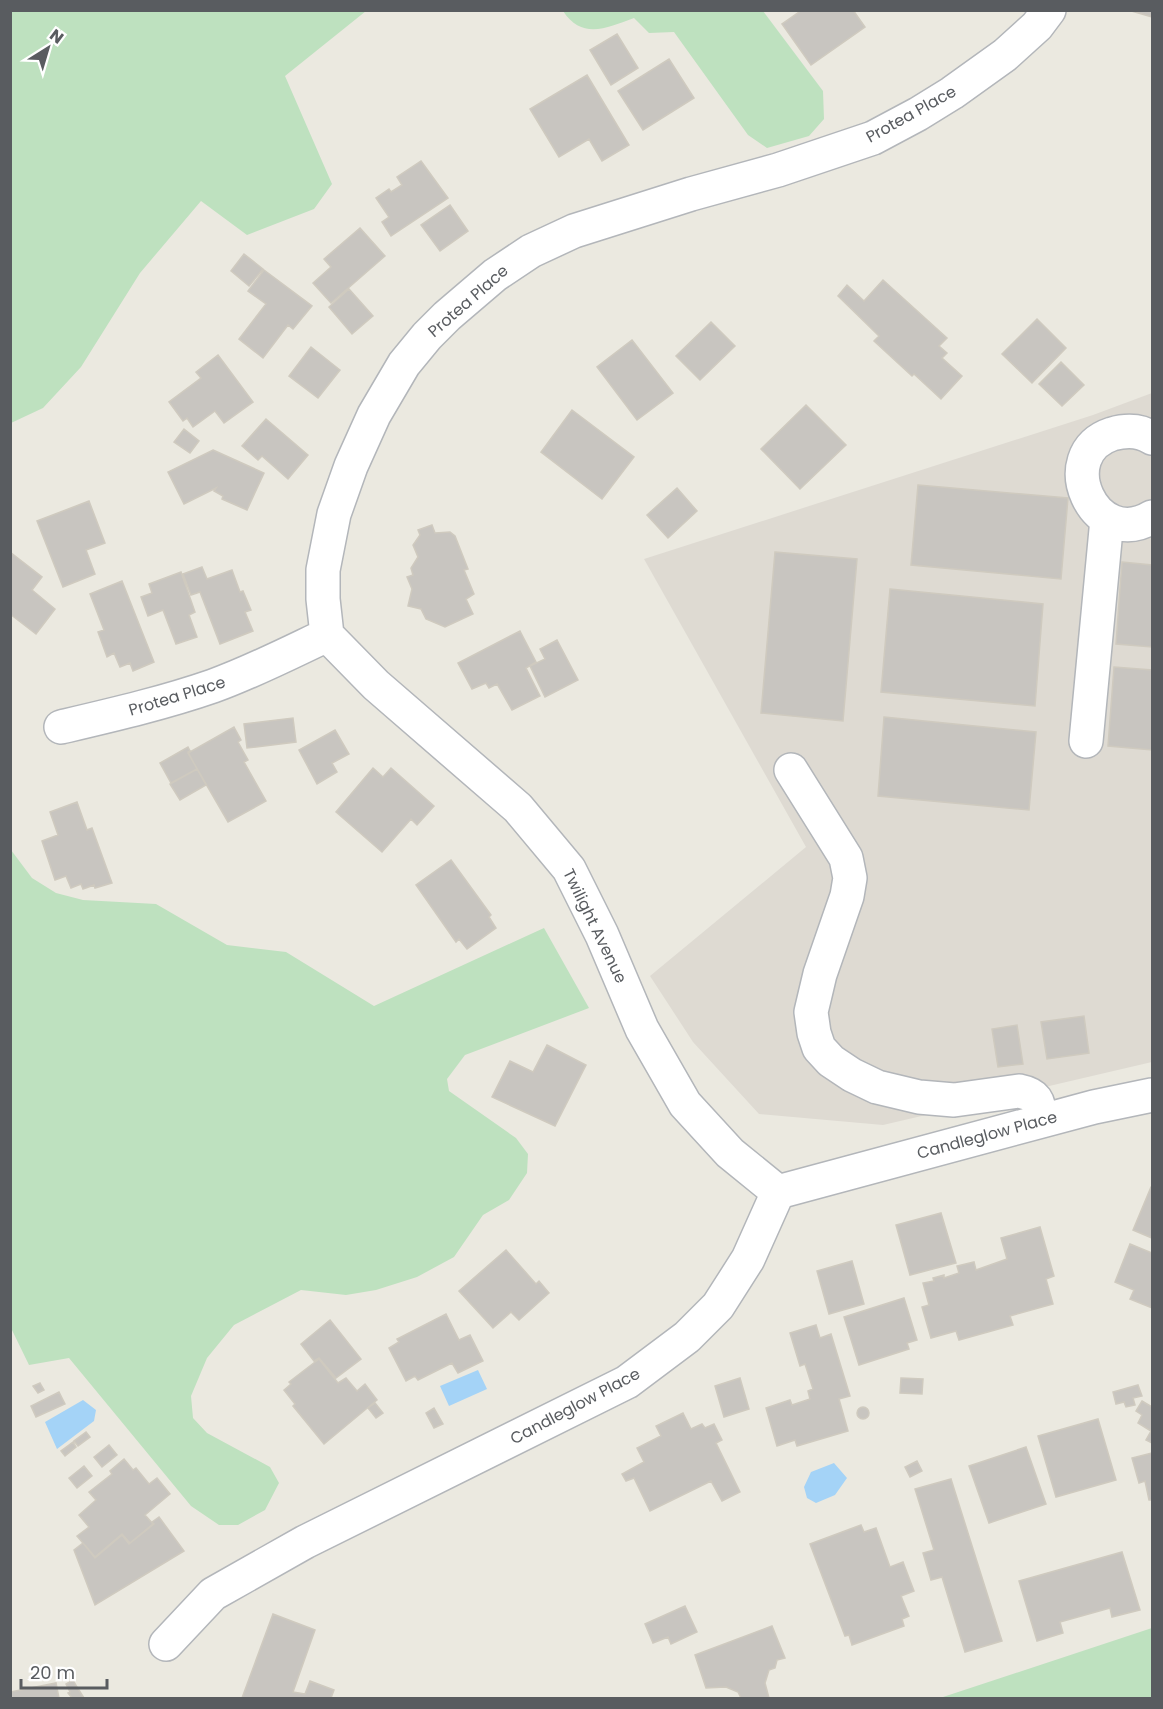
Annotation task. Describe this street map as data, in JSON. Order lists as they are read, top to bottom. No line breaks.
{"streets":{"street":["Protea Place","Twilight Avenue","Candleglow Place"]},"crossings":[["Protea Place","Twilight Avenue"],["Twilight Avenue","Candleglow Place"]],"scale_bar":"20 m","north":"top right"}
